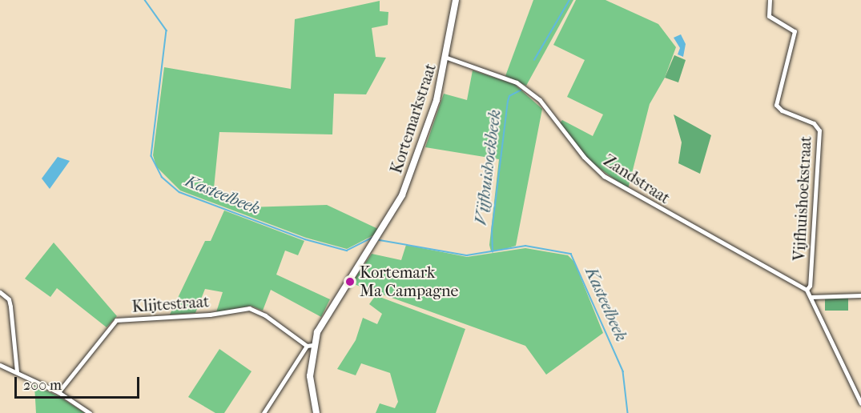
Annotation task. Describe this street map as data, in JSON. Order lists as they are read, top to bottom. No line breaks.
{"streets":{"street":["Kortemarkstraat","Zandstraat","Vijfhuishoekstraat","Klijtestraat"]},"crossings":[["Kortemarkstraat","Zandstraat"],["Kortemarkstraat","Klijtestraat"],["Zandstraat","Vijfhuishoekstraat"]],"water":["Vijfhuishoekbeek","Kasteelbeek"],"places":["Kortemark Ma Campagne"],"scale_bar":"200 m"}
